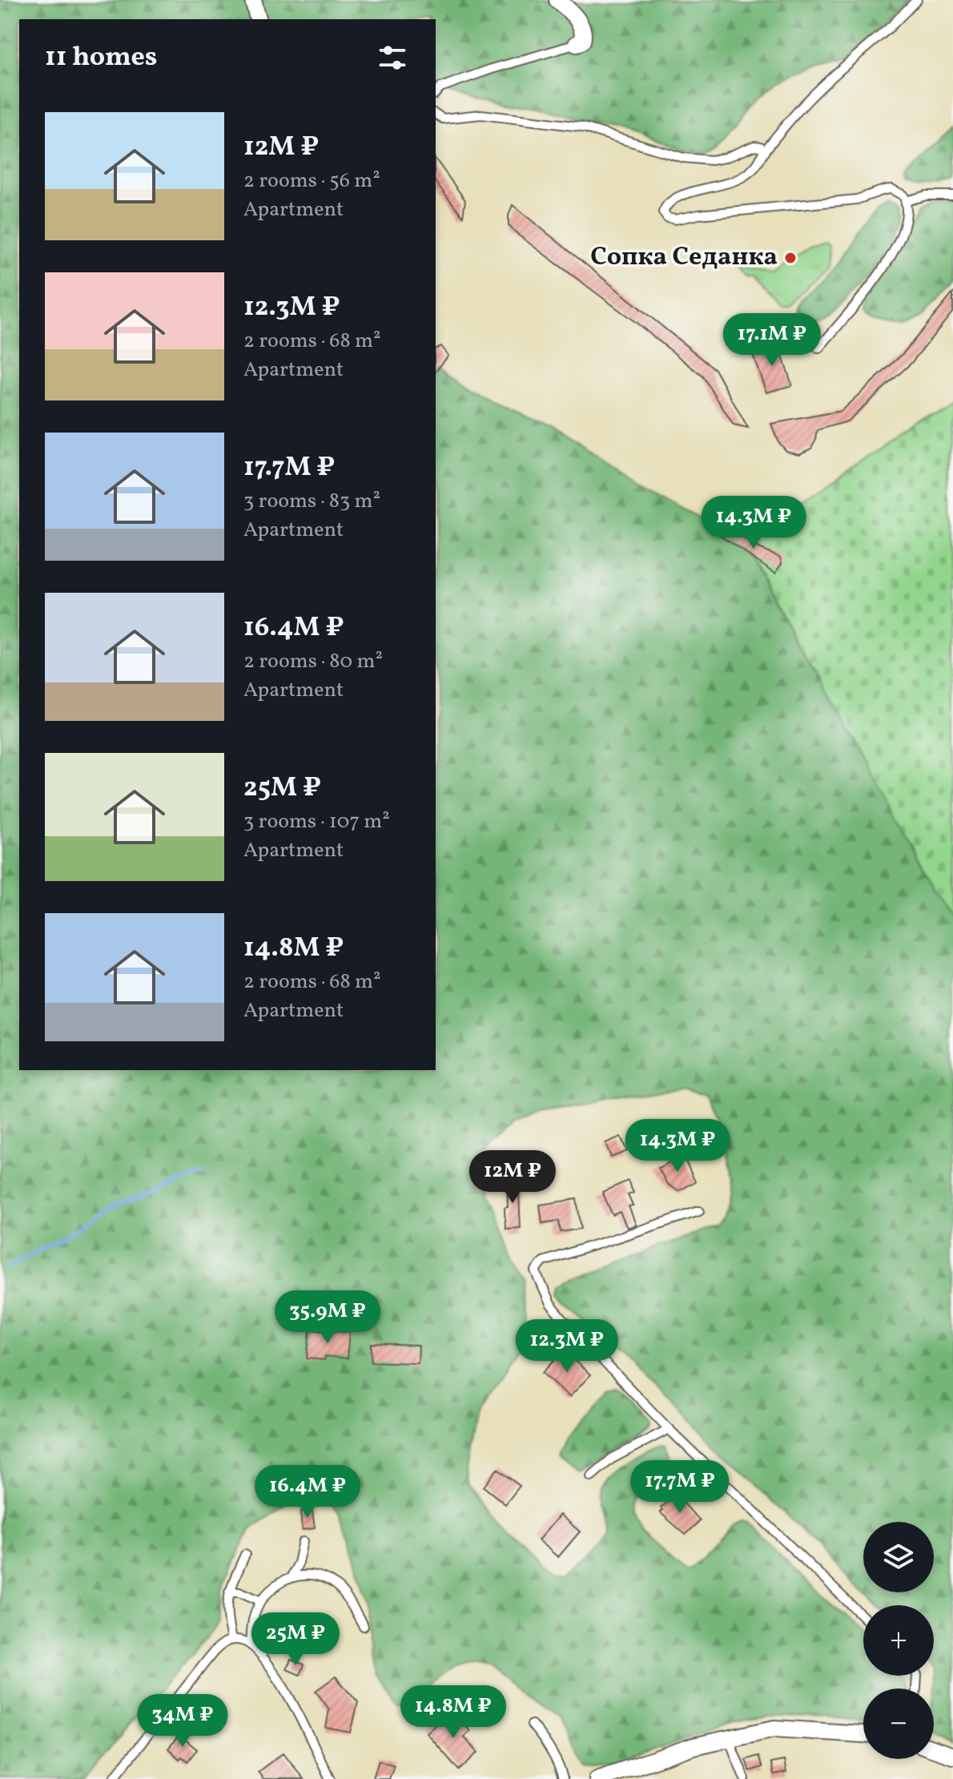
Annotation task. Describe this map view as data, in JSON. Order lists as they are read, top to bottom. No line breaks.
{"places":["Сопка Седанка"],"page":{"heading":"11 homes","list":[{"name":"12M ₽","note":"2 rooms · 56 m² · Apartment"},{"name":"12.3M ₽","note":"2 rooms · 68 m² · Apartment"},{"name":"17.7M ₽","note":"3 rooms · 83 m² · Apartment"},{"name":"16.4M ₽","note":"2 rooms · 80 m² · Apartment"},{"name":"25M ₽","note":"3 rooms · 107 m² · Apartment"},{"name":"14.8M ₽","note":"2 rooms · 68 m² · Apartment"}],"price":["17.1M ₽","14.3M ₽","14.3M ₽","12M ₽","35.9M ₽","12.3M ₽","17.7M ₽","16.4M ₽","25M ₽","14.8M ₽","34M ₽"],"map_buttons":["+","−"]}}
